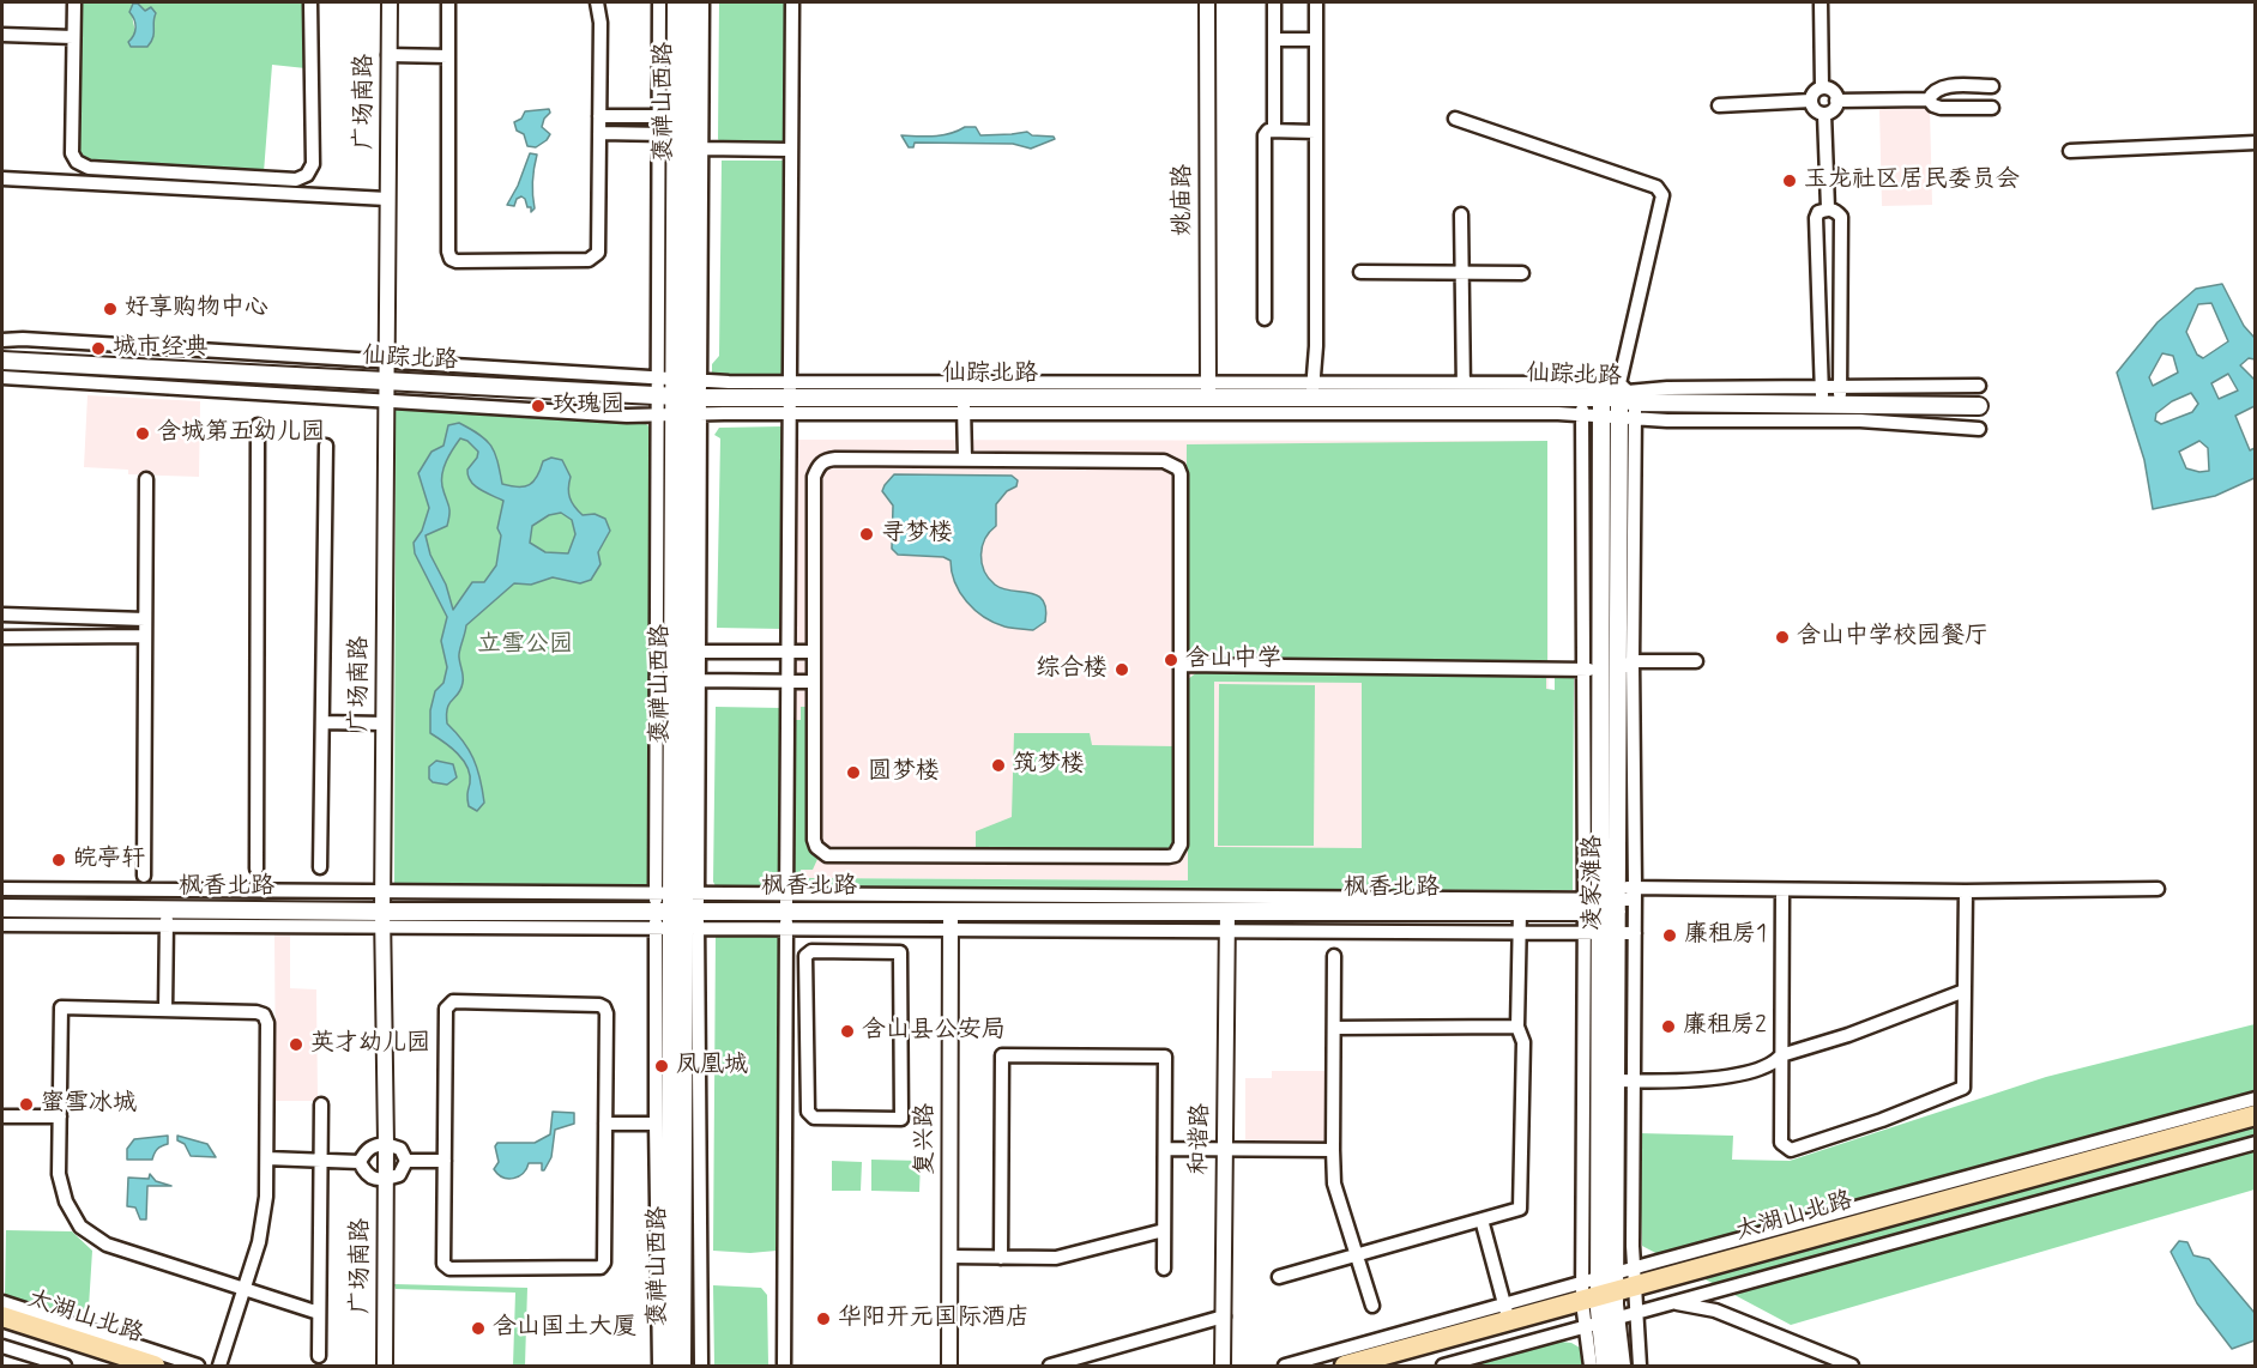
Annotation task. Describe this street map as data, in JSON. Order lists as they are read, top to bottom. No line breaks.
{"streets":{"main road":["褒禅山西路","仙踪北路","凌家滩路","枫香北路","太湖山北路"],"street":["广场南路","姚庙路","复兴路","和谐路"]},"crossings":[["广场南路","仙踪北路"],["广场南路","枫香北路"],["褒禅山西路","仙踪北路"],["褒禅山西路","枫香北路"],["姚庙路","仙踪北路"],["仙踪北路","凌家滩路"],["凌家滩路","枫香北路"],["凌家滩路","太湖山北路"],["枫香北路","复兴路"],["枫香北路","和谐路"]],"parks":["立雪公园"],"places":["玉龙社区居民委员会","好享购物中心","城市经典","玫瑰园","含城第五幼儿园","寻梦楼","含山中学校园餐厅","含山中学","综合楼","筑梦楼","圆梦楼","皖亭轩","廉租房1","廉租房2","含山县公安局","英才幼儿园","凤凰城","蜜雪冰城","华阳开元国际酒店","含山国土大厦"]}
